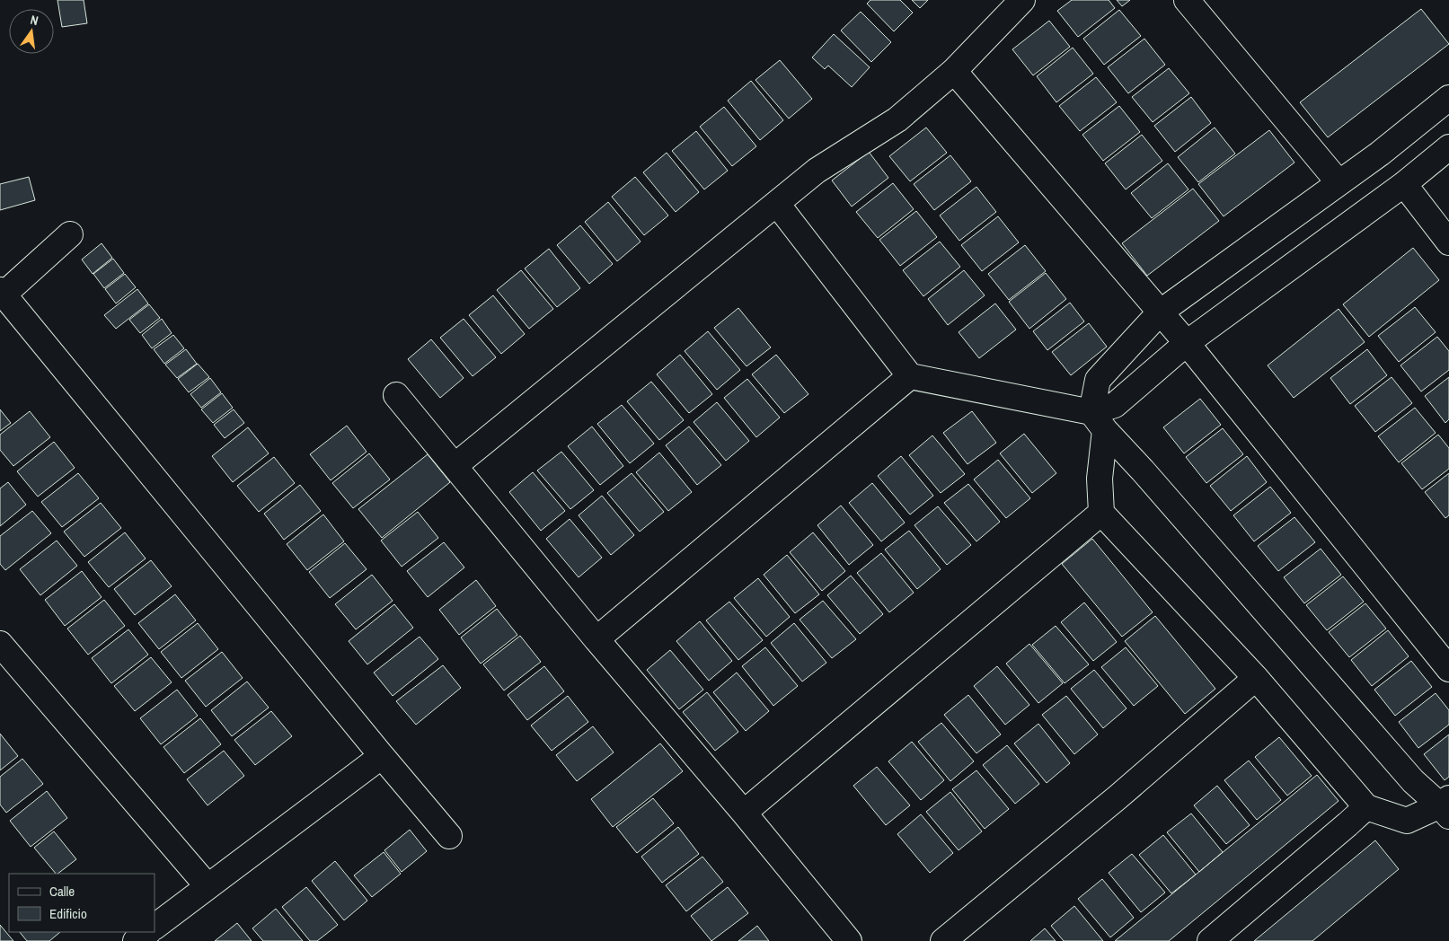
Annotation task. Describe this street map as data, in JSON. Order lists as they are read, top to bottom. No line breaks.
{"legend":["Calle","Edificio"],"north":"top"}
